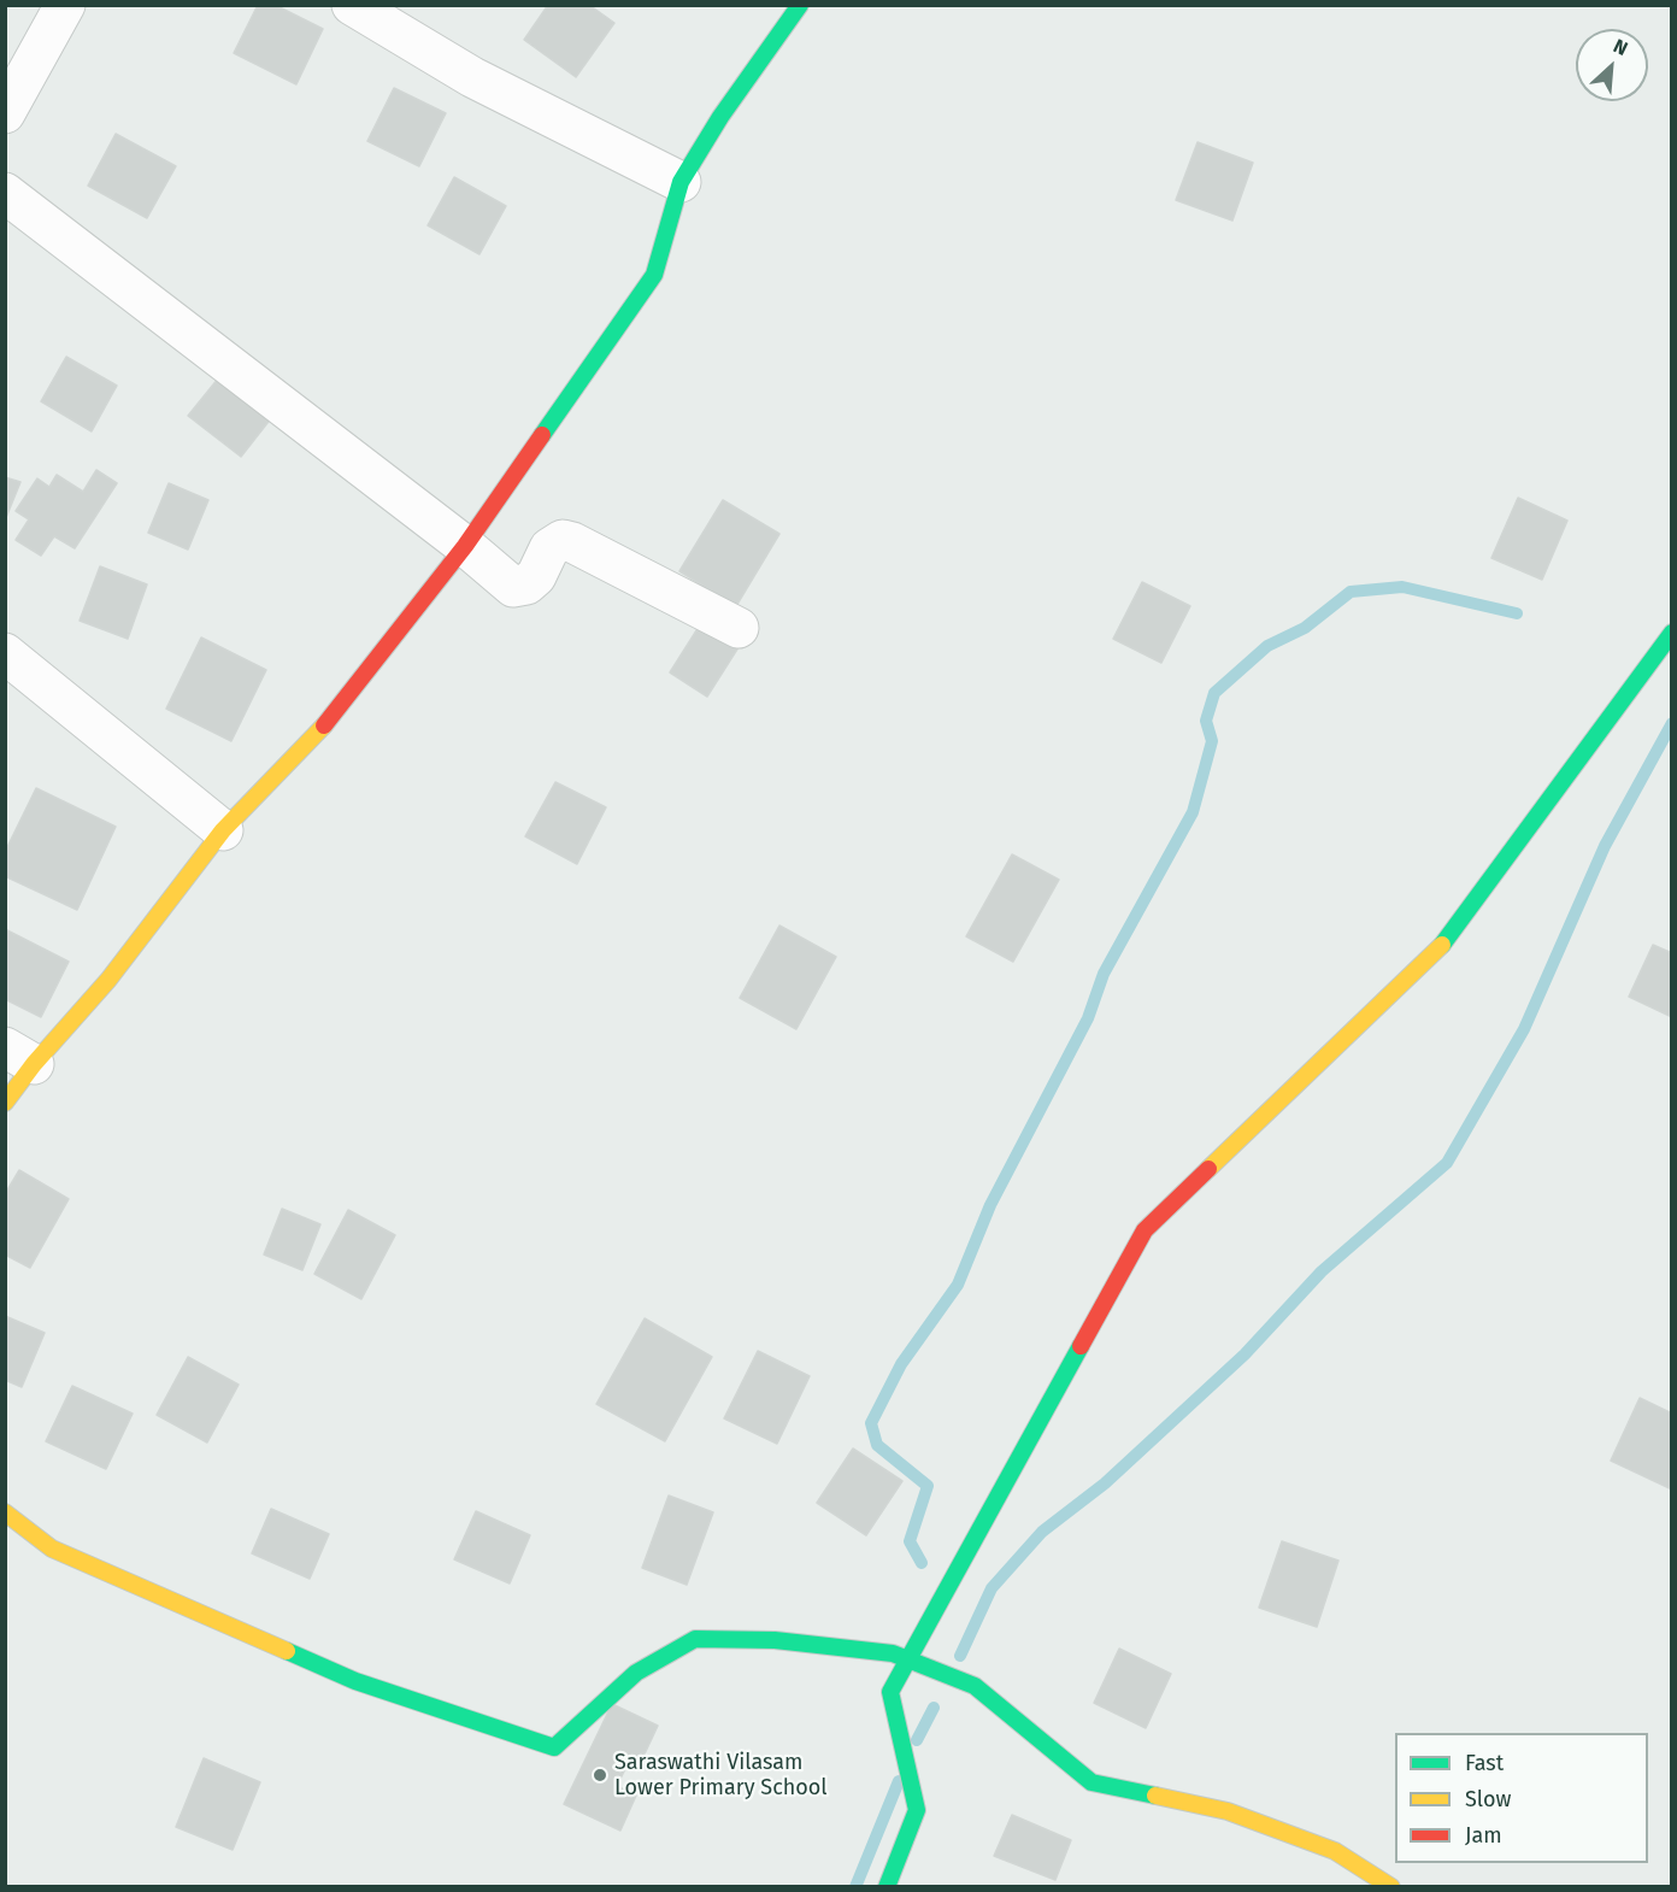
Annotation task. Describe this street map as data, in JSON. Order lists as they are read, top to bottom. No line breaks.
{"places":["Saraswathi Vilasam Lower Primary School"],"legend":["Fast","Slow","Jam"],"north":"top right"}
